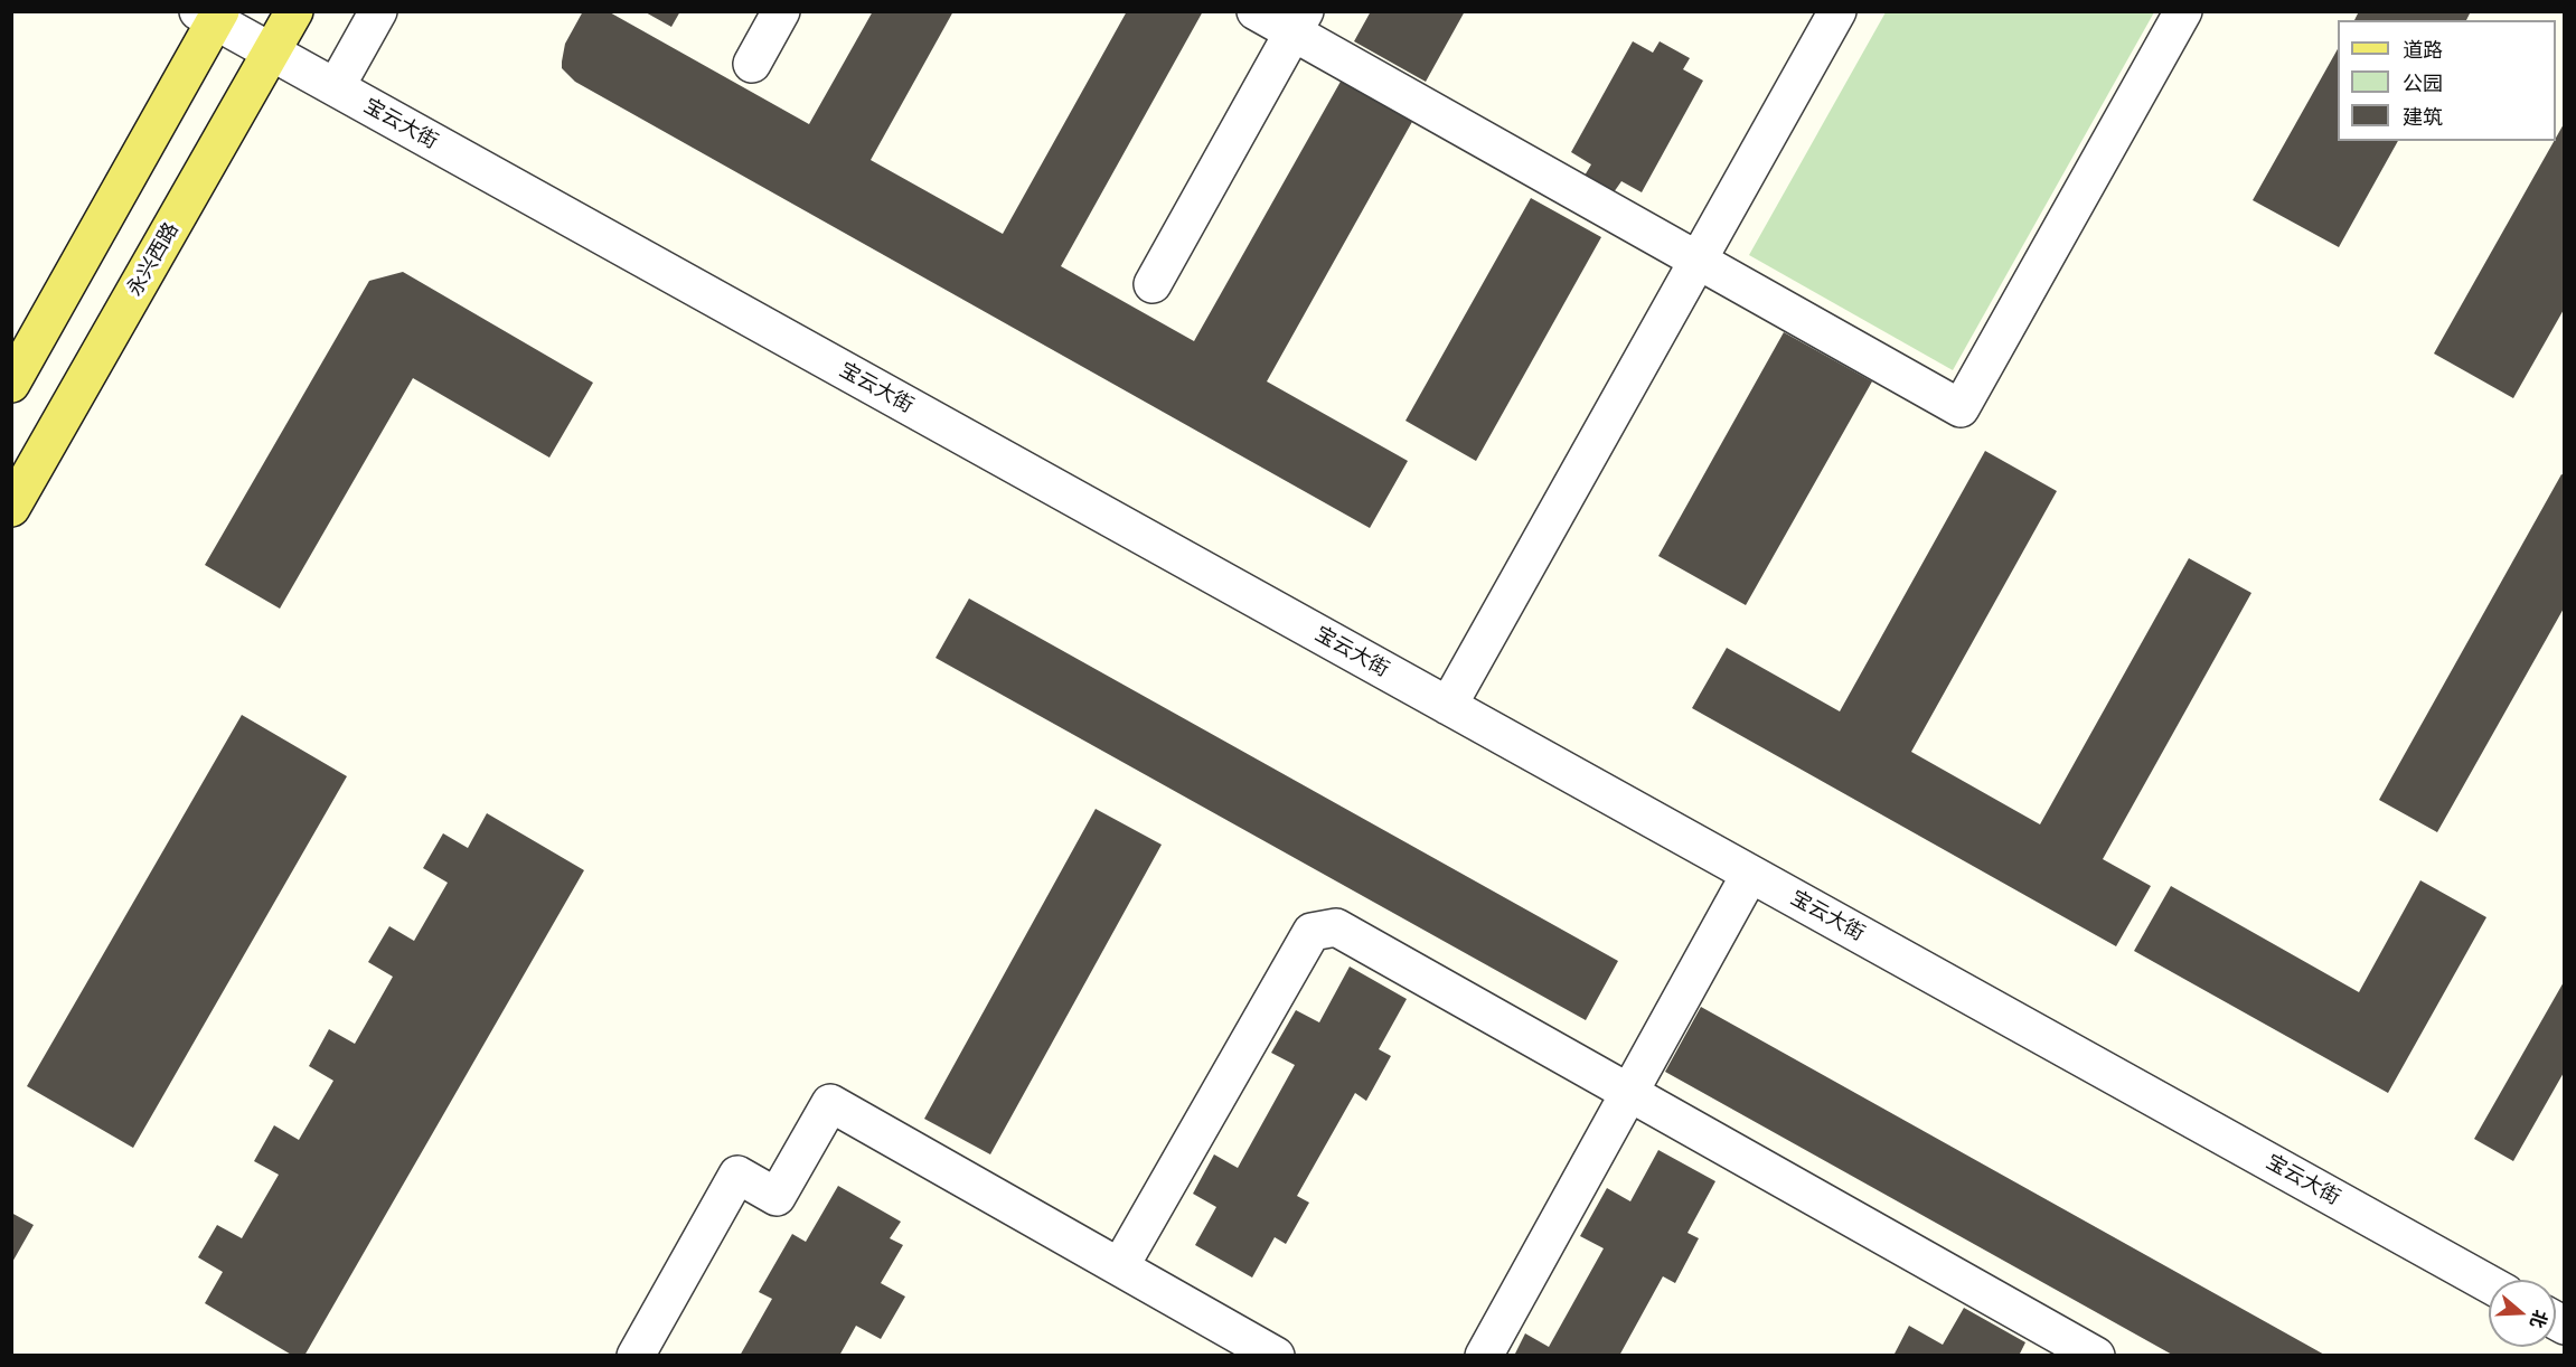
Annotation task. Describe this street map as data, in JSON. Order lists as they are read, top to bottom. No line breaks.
{"streets":{"main road":["永兴西路"],"street":["宝云大街"]},"crossings":[["宝云大街","永兴西路"]],"legend":["道路","公园","建筑"],"north":"right"}
